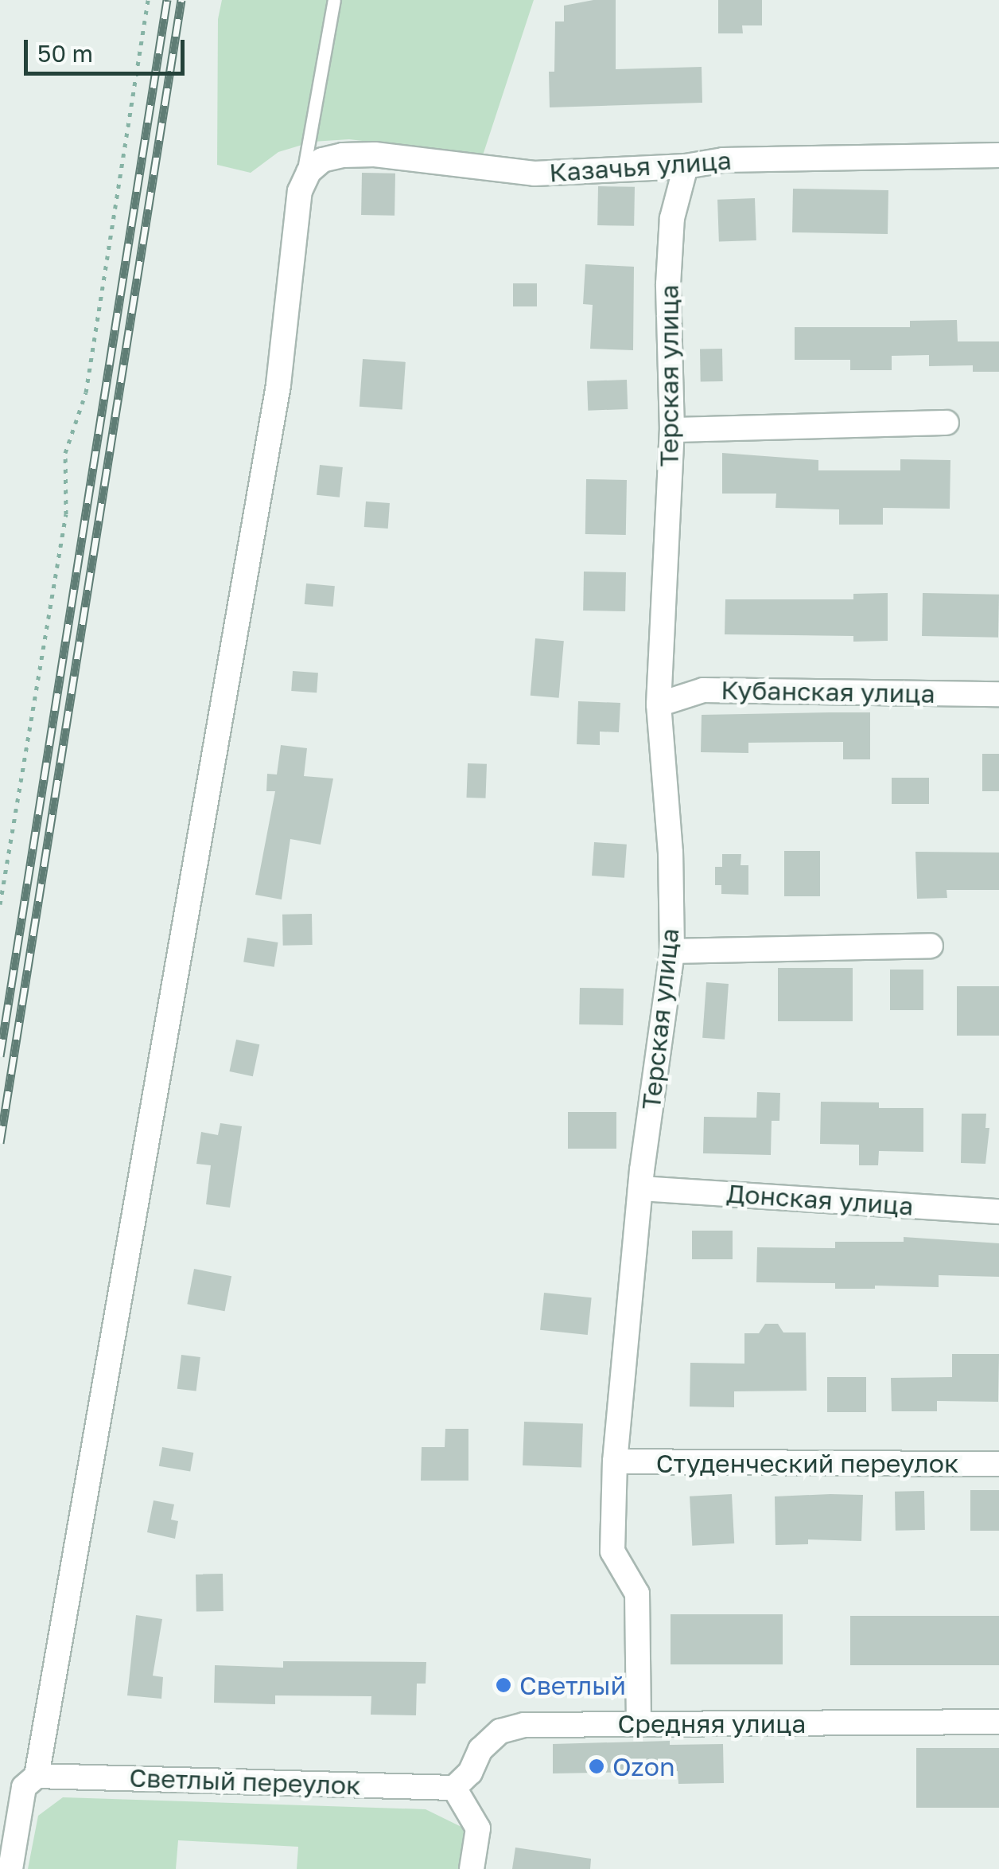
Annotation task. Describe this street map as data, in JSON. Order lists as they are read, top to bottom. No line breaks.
{"streets":{"street":["Казачья улица","Терская улица","Кубанская улица","Донская улица","Студенческий переулок","Средняя улица","Светлый переулок"]},"crossings":[["Казачья улица","Терская улица"],["Терская улица","Кубанская улица"],["Терская улица","Донская улица"],["Терская улица","Студенческий переулок"],["Терская улица","Средняя улица"],["Средняя улица","Светлый переулок"]],"places":["Светлый","Ozon"],"scale_bar":"50 m"}
